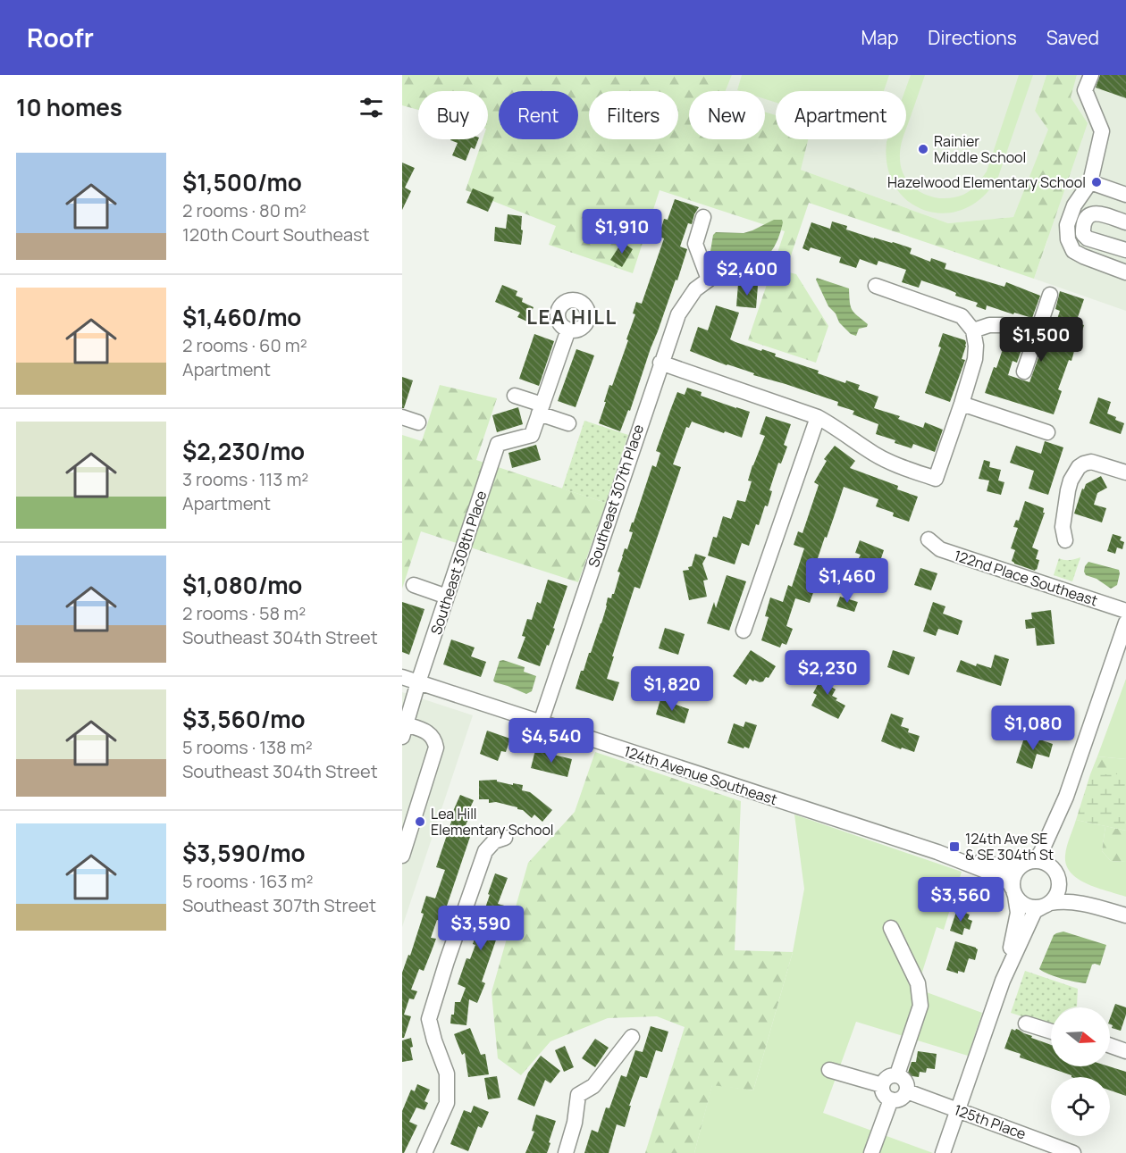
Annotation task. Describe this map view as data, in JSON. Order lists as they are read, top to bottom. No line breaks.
{"streets":{"street":["Southeast 307th Place","Southeast 308th Place","122nd Place Southeast","124th Avenue Southeast","125th Place"]},"crossings":[["Southeast 307th Place","124th Avenue Southeast"],["Southeast 308th Place","124th Avenue Southeast"]],"districts":["LEA HILL"],"places":{"other":["Rainier Middle School","Hazelwood Elementary School","Lea Hill Elementary School"],"transit":["124th Ave SE & SE 304th St"]},"north":"right","page":{"header":"Roofr","nav":["Map","Directions","Saved"],"heading":"10 homes","chip":["Buy","Rent","Filters","New","Apartment"],"list":[{"name":"$1,500/mo","note":"2 rooms · 80 m² · 120th Court Southeast"},{"name":"$1,460/mo","note":"2 rooms · 60 m² · Apartment"},{"name":"$2,230/mo","note":"3 rooms · 113 m² · Apartment"},{"name":"$1,080/mo","note":"2 rooms · 58 m² · Southeast 304th Street"},{"name":"$3,560/mo","note":"5 rooms · 138 m² · Southeast 304th Street"},{"name":"$3,590/mo","note":"5 rooms · 163 m² · Southeast 307th Street"}],"price":["$1,910","$2,400","$1,500","$1,460","$2,230","$1,820","$1,080","$4,540","$3,560","$3,590"]}}
